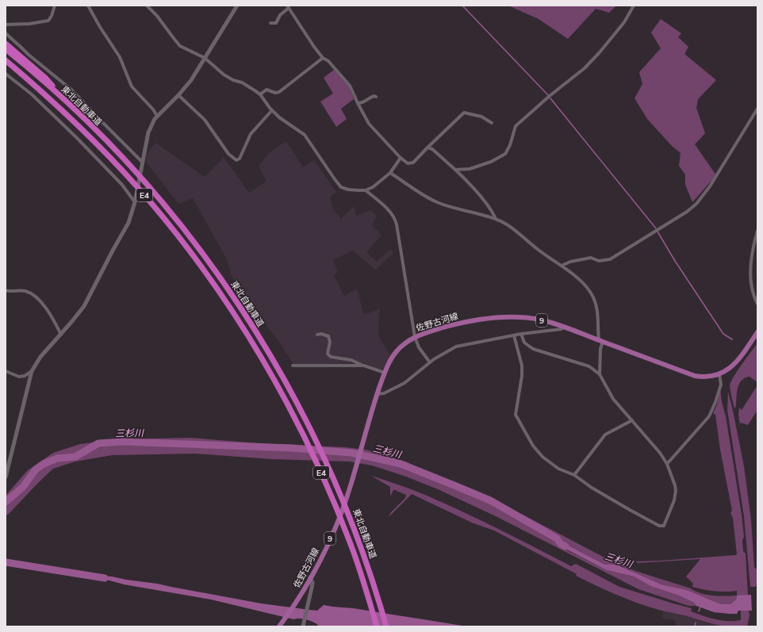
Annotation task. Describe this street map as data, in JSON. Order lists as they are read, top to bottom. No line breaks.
{"streets":{"highway":["東北自動車道","E4"],"main road":["9","佐野古河線"]},"water":["三杉川"]}
